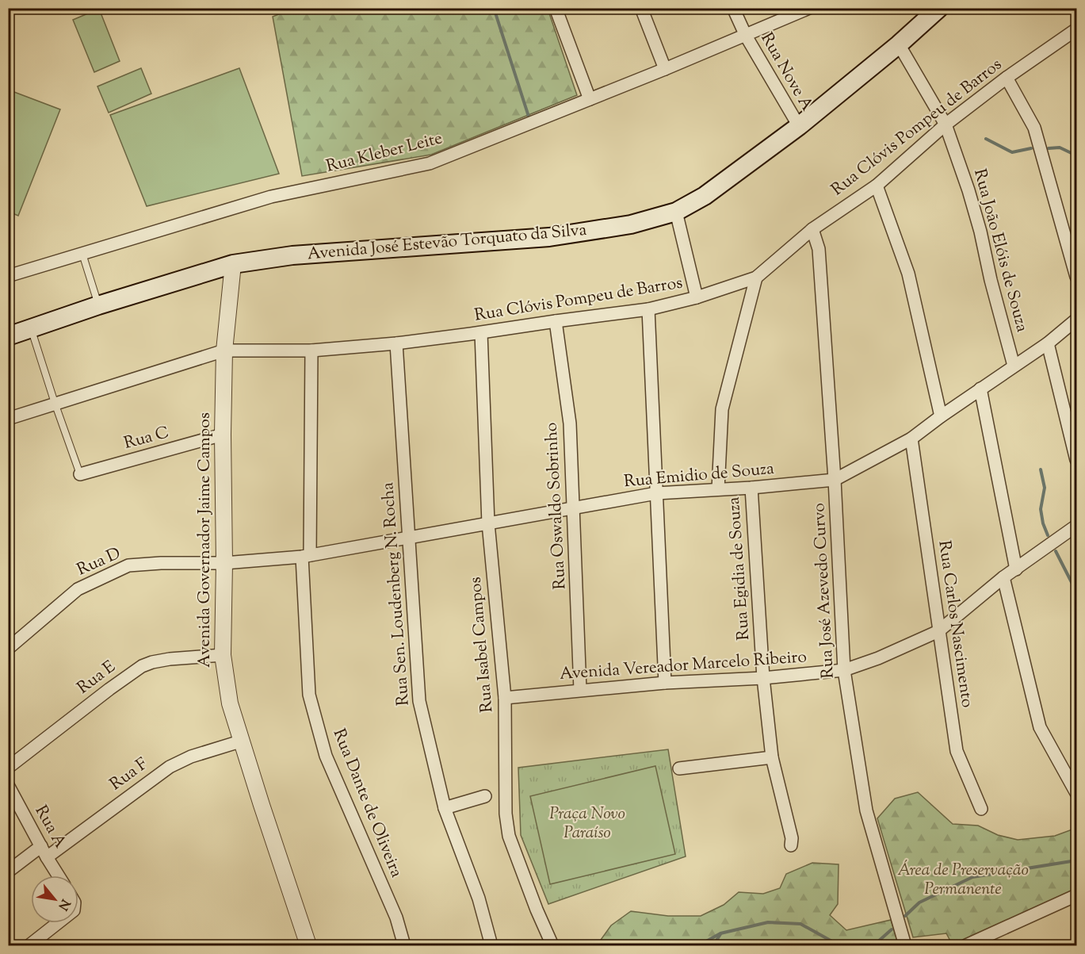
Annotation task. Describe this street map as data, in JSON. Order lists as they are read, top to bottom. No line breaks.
{"streets":{"main road":["Avenida José Estevão Torquato da Silva"],"street":["Rua Nove A","Rua Clóvis Pompeu de Barros","Rua Kleber Leite","Rua João Elóis de Souza","Rua C","Rua Emidio de Souza","Rua Oswaldo Sobrinho","Avenida Governador Jaime Campos","Rua D","Rua Egidia de Souza","Rua José Azevedo Curvo","Rua Sen. Loudenberg N. Rocha","Rua Carlos Nascimento","Rua Isabel Campos","Avenida Vereador Marcelo Ribeiro","Rua E","Rua F","Rua Dante de Oliveira","Rua A"]},"crossings":[["Rua Nove A","Rua Kleber Leite"],["Rua Nove A","Avenida José Estevão Torquato da Silva"],["Rua Clóvis Pompeu de Barros","Rua João Elóis de Souza"],["Rua Clóvis Pompeu de Barros","Rua Oswaldo Sobrinho"],["Rua Clóvis Pompeu de Barros","Avenida Governador Jaime Campos"],["Rua Clóvis Pompeu de Barros","Rua Egidia de Souza"],["Rua Clóvis Pompeu de Barros","Rua José Azevedo Curvo"],["Rua Clóvis Pompeu de Barros","Rua Sen. Loudenberg N. Rocha"],["Rua Clóvis Pompeu de Barros","Rua Isabel Campos"],["Rua Clóvis Pompeu de Barros","Rua Dante de Oliveira"],["Avenida José Estevão Torquato da Silva","Rua João Elóis de Souza"],["Avenida José Estevão Torquato da Silva","Avenida Governador Jaime Campos"],["Rua João Elóis de Souza","Rua Emidio de Souza"],["Rua C","Avenida Governador Jaime Campos"],["Rua Emidio de Souza","Rua Oswaldo Sobrinho"],["Rua Emidio de Souza","Avenida Governador Jaime Campos"],["Rua Emidio de Souza","Rua D"],["Rua Emidio de Souza","Rua Egidia de Souza"],["Rua Emidio de Souza","Rua José Azevedo Curvo"],["Rua Emidio de Souza","Rua Sen. Loudenberg N. Rocha"],["Rua Emidio de Souza","Rua Carlos Nascimento"],["Rua Emidio de Souza","Rua Isabel Campos"],["Rua Emidio de Souza","Rua Dante de Oliveira"],["Rua Oswaldo Sobrinho","Avenida Vereador Marcelo Ribeiro"],["Avenida Governador Jaime Campos","Rua D"],["Avenida Governador Jaime Campos","Rua E"],["Avenida Governador Jaime Campos","Rua F"],["Rua Egidia de Souza","Avenida Vereador Marcelo Ribeiro"],["Rua José Azevedo Curvo","Avenida Vereador Marcelo Ribeiro"],["Rua Carlos Nascimento","Avenida Vereador Marcelo Ribeiro"],["Rua Isabel Campos","Avenida Vereador Marcelo Ribeiro"],["Rua F","Rua A"]],"parks":["Praça Novo Paraíso","Área de Preservação Permanente"],"north":"bottom right"}
